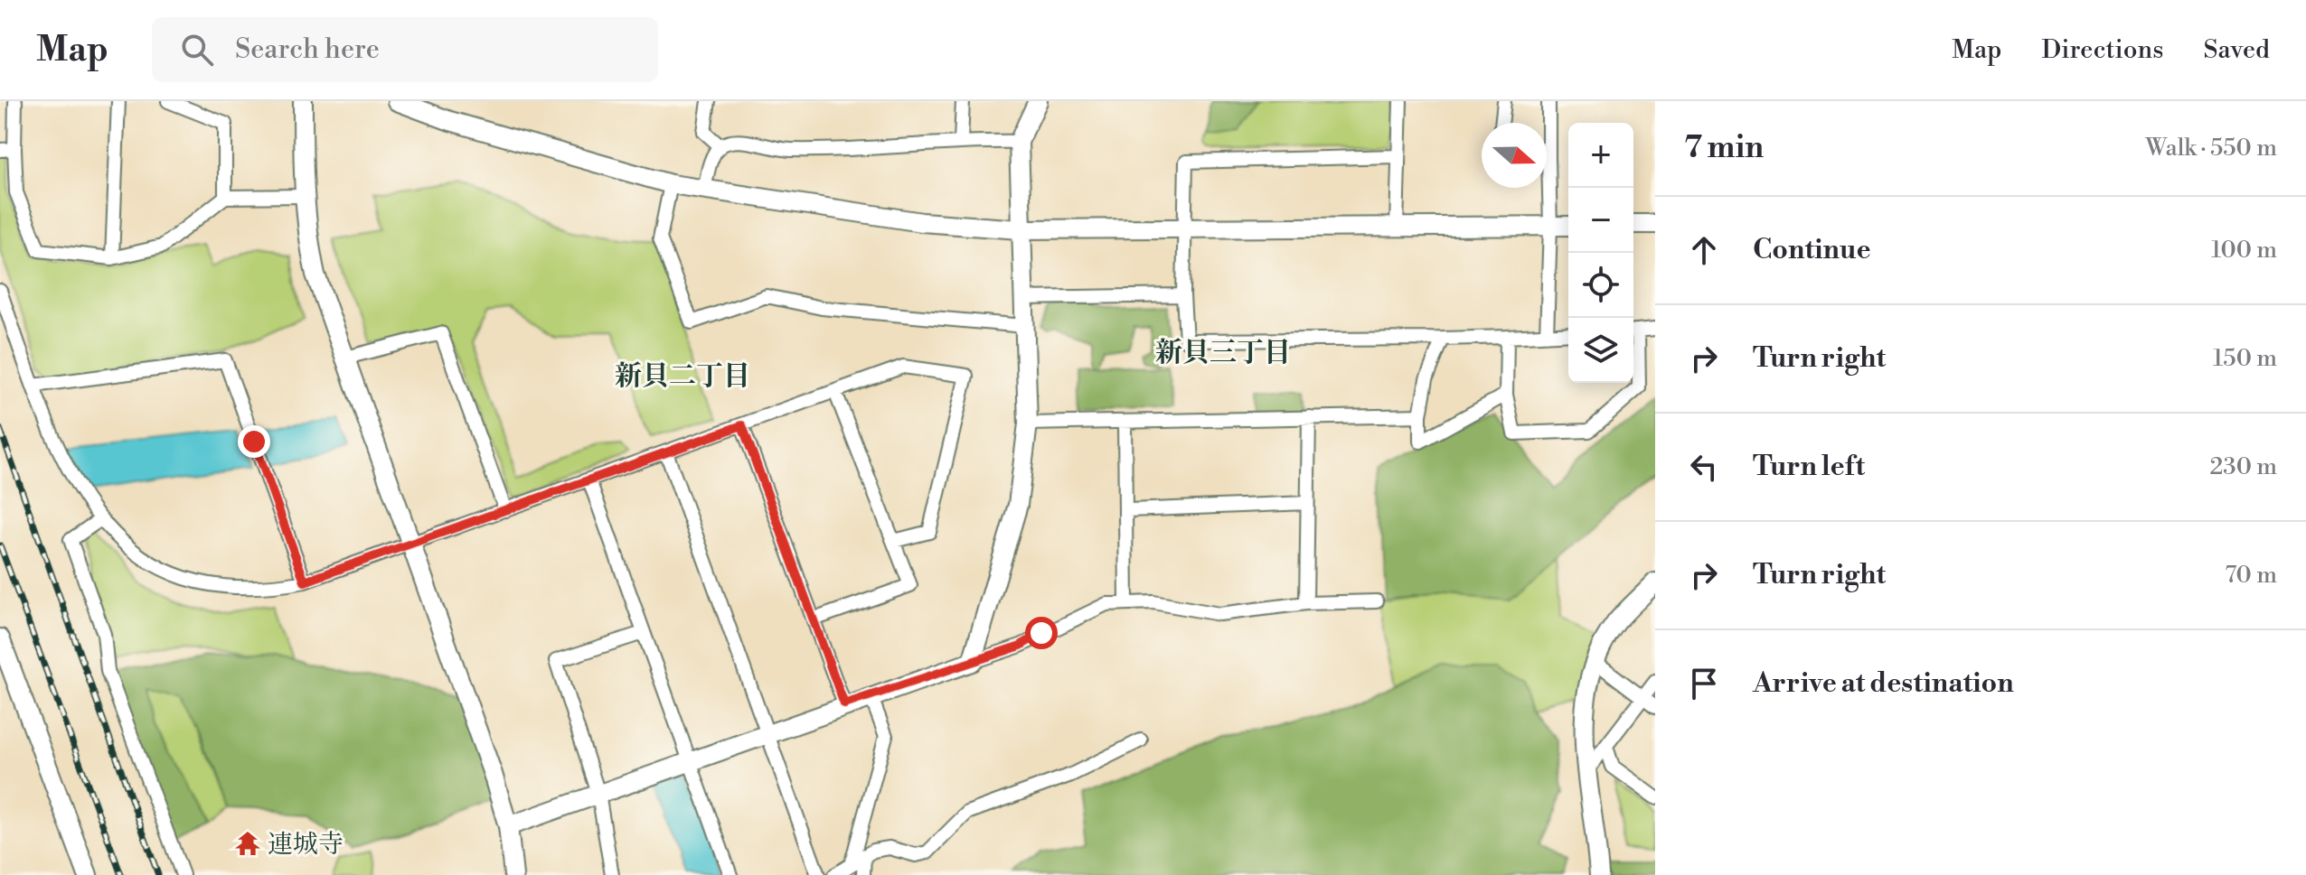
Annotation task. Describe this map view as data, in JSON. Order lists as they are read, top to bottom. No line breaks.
{"districts":["新貝三丁目","新貝二丁目"],"places":{"temple":["連城寺"]},"north":"right","page":{"header":"Map","search":"Search here","nav":["Map","Directions","Saved"],"heading":["7 min","Walk · 550 m"],"map_buttons":["+","−"],"list":[["Continue","100 m"],["Turn right","150 m"],["Turn left","230 m"],["Turn right","70 m"],"Arrive at destination"]}}
